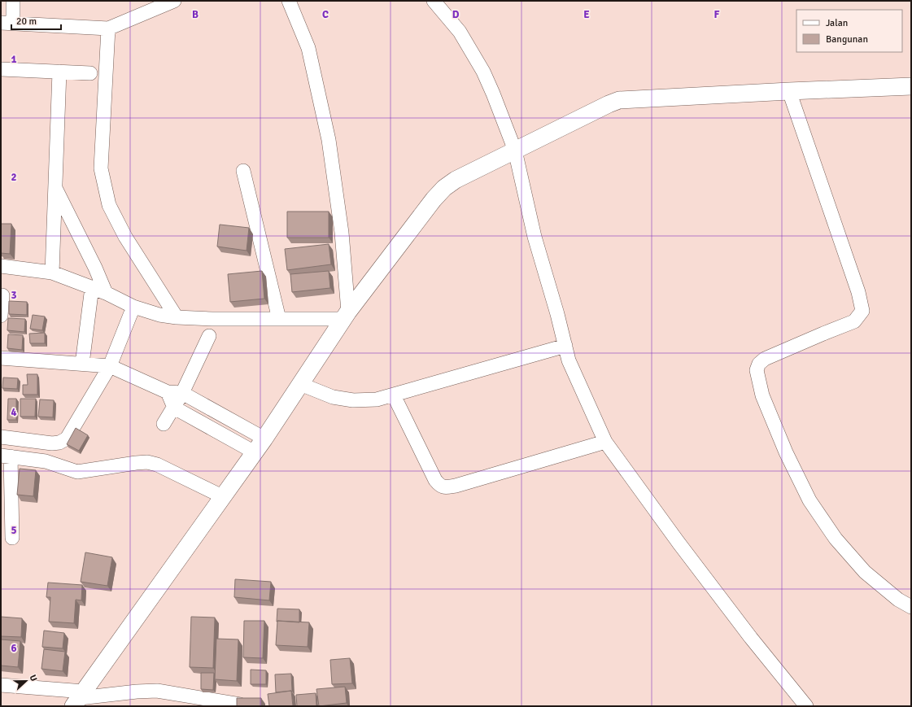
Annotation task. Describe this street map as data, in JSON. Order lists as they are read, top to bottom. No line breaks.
{"legend":["Jalan","Bangunan"],"scale_bar":"20 m","north":"right","grid":{"columns":["B","C","D","E","F"],"rows":["1","2","3","4","5","6"]}}
